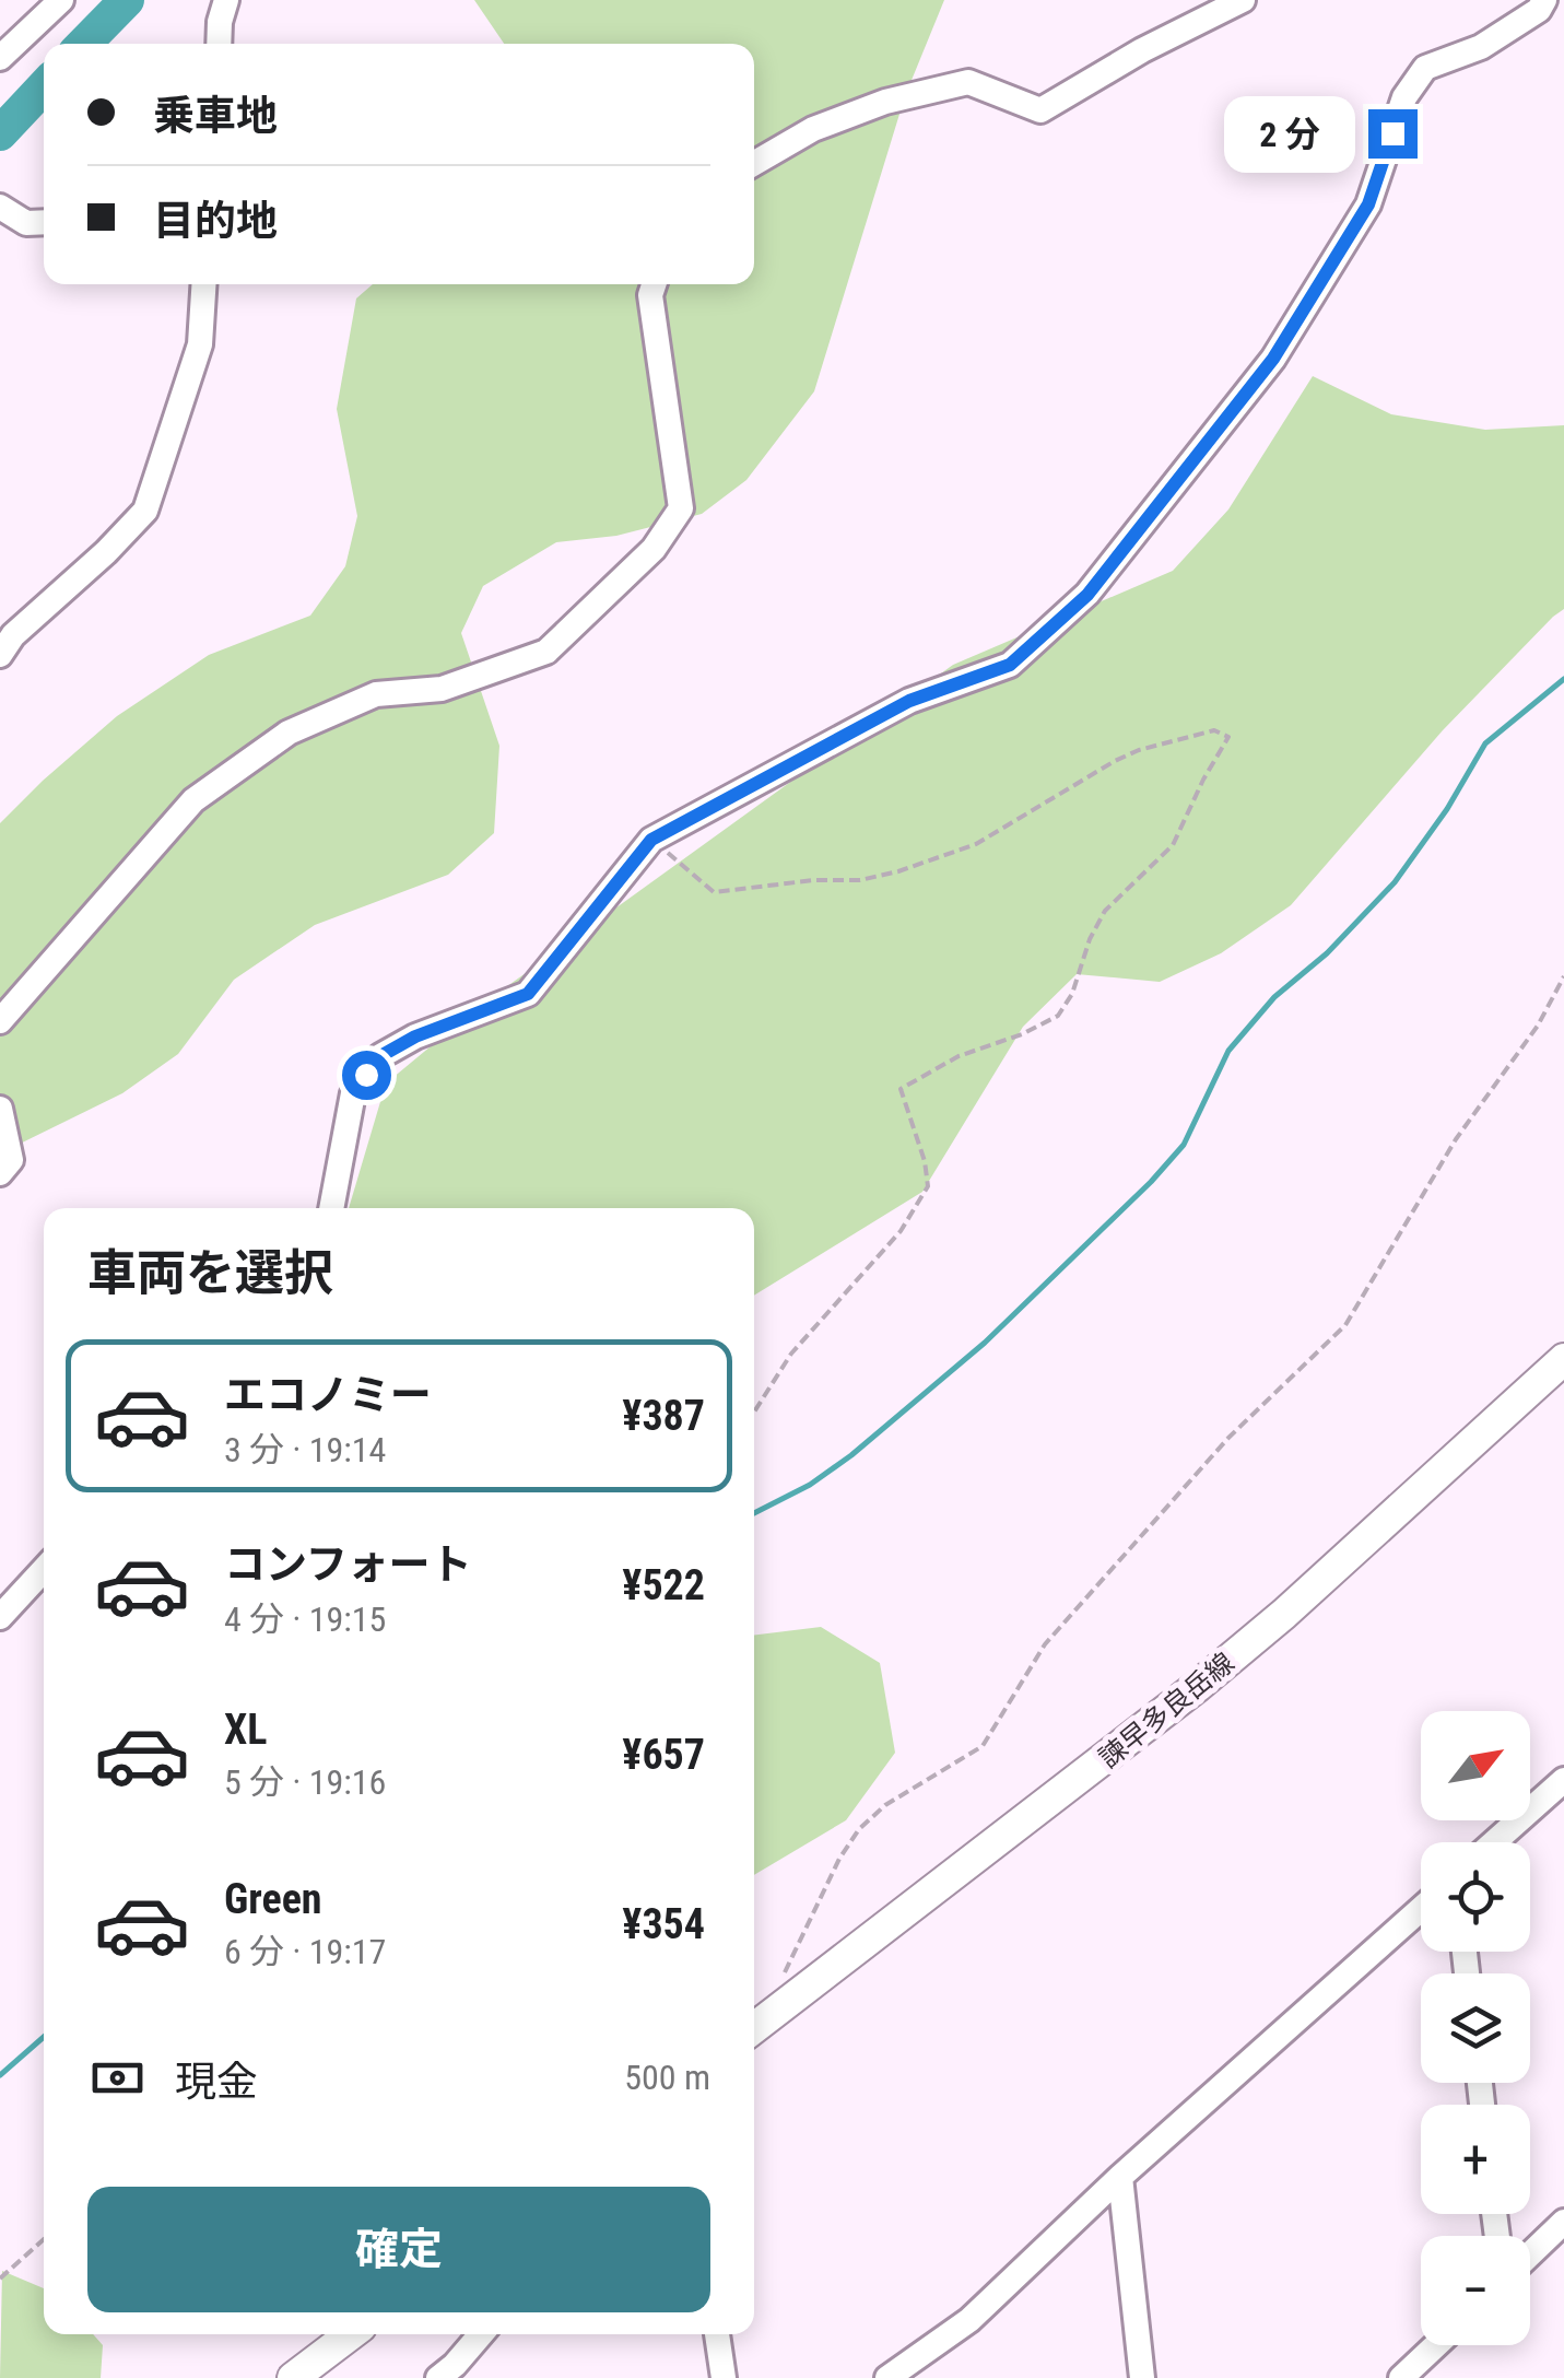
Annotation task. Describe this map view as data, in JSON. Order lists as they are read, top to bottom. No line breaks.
{"streets":{"main road":["諫早多良岳線"]},"north":"top right","page":{"banner":["乗車地","目的地"],"bubble":"2 分","heading":"車両を選択","list":[{"name":"エコノミー","note":"3 分 · 19:14","value":"¥387"},{"name":"コンフォート","note":"4 分 · 19:15","value":"¥522"},{"name":"XL","note":"5 分 · 19:16","value":"¥657"},{"name":"Green","note":"6 分 · 19:17","value":"¥354"}],"map_buttons":["+","−"],"pay":["現金","500 m"],"buttons":"確定"}}
